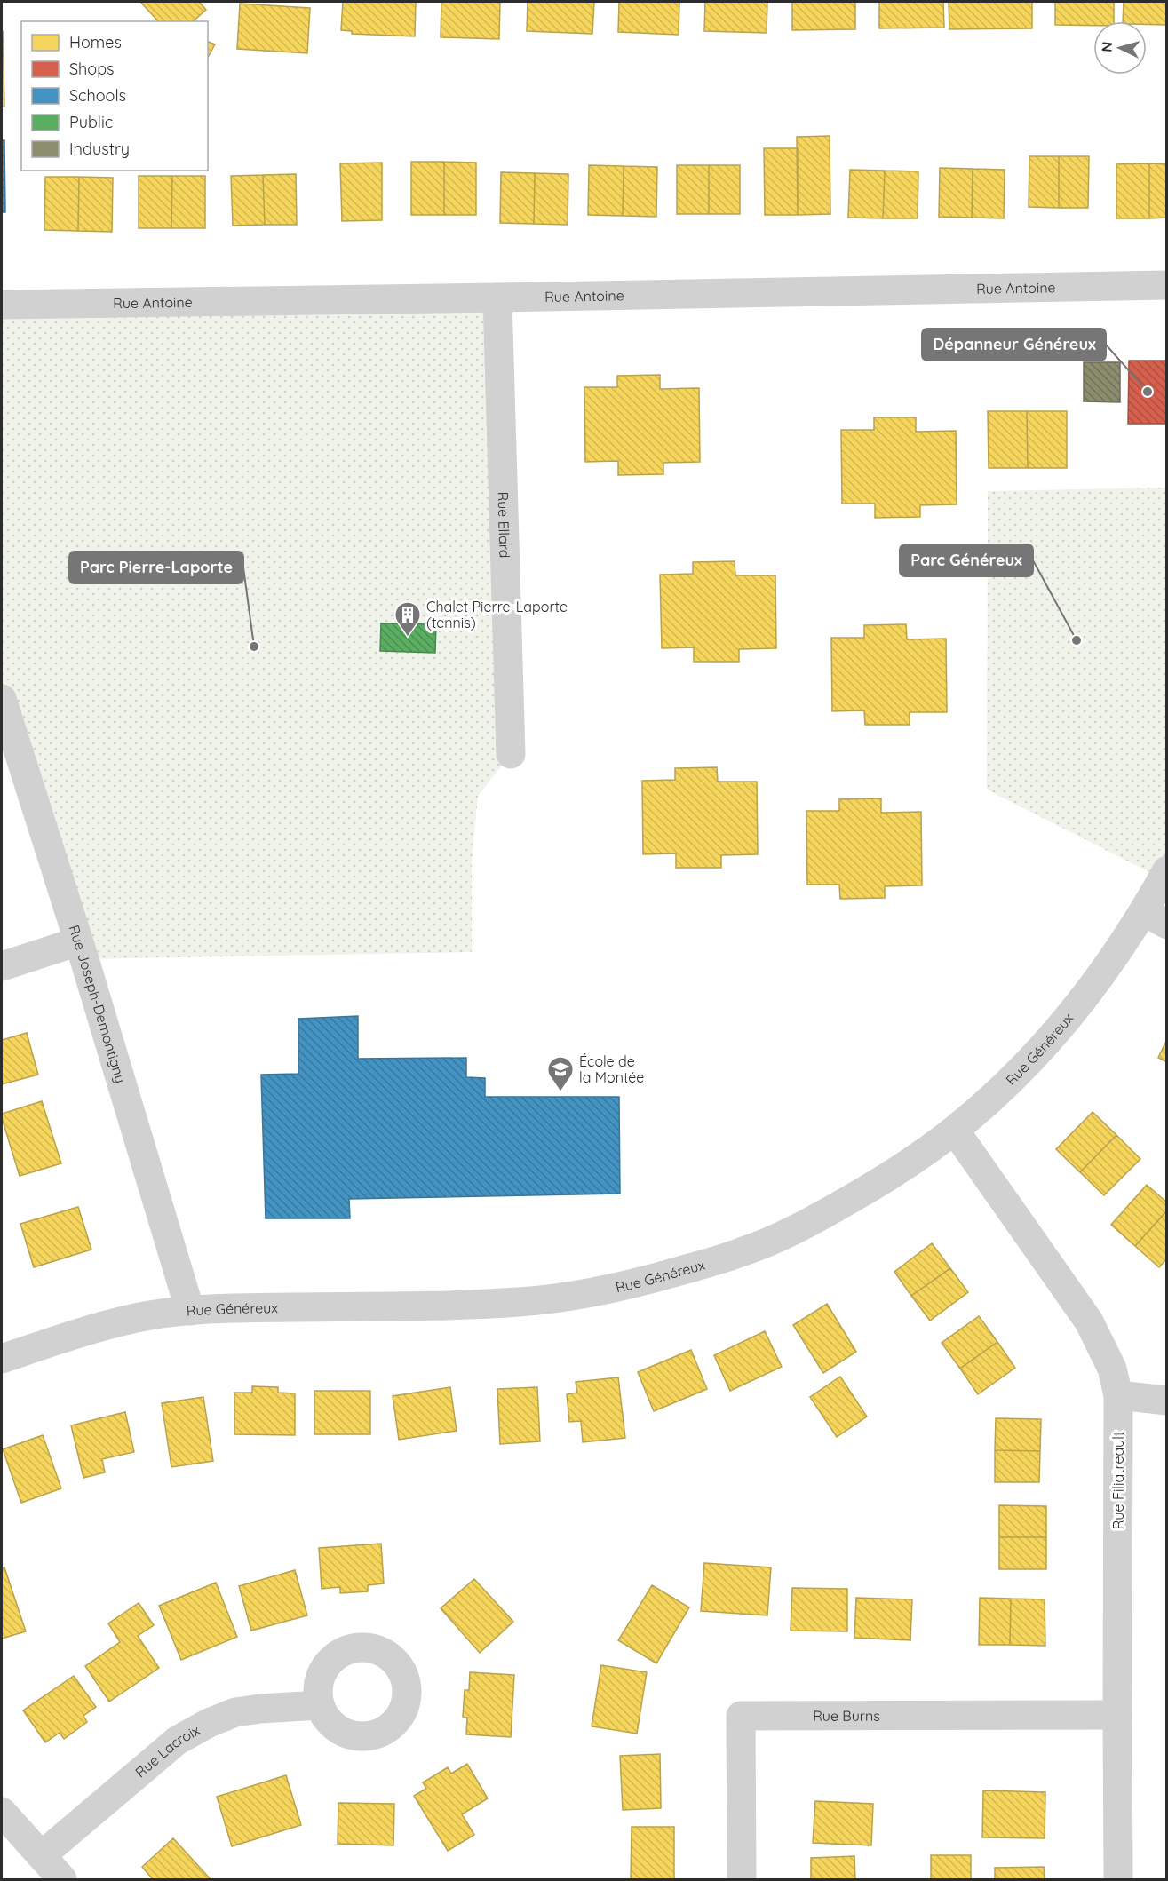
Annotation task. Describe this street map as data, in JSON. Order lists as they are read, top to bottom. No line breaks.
{"streets":{"street":["Rue Antoine","Rue Ellard","Rue Joseph-Demontigny","Rue Généreux","Rue Filiatreault","Rue Burns","Rue Lacroix"]},"crossings":[["Rue Antoine","Rue Ellard"],["Rue Joseph-Demontigny","Rue Généreux"],["Rue Généreux","Rue Filiatreault"],["Rue Filiatreault","Rue Burns"]],"places":{"other":["Dépanneur Généreux","Parc Généreux","Parc Pierre-Laporte"],"building":["Chalet Pierre-Laporte (tennis)"],"school or university":["École de la Montée"]},"legend":["Homes","Shops","Schools","Public","Industry"],"north":"left"}
